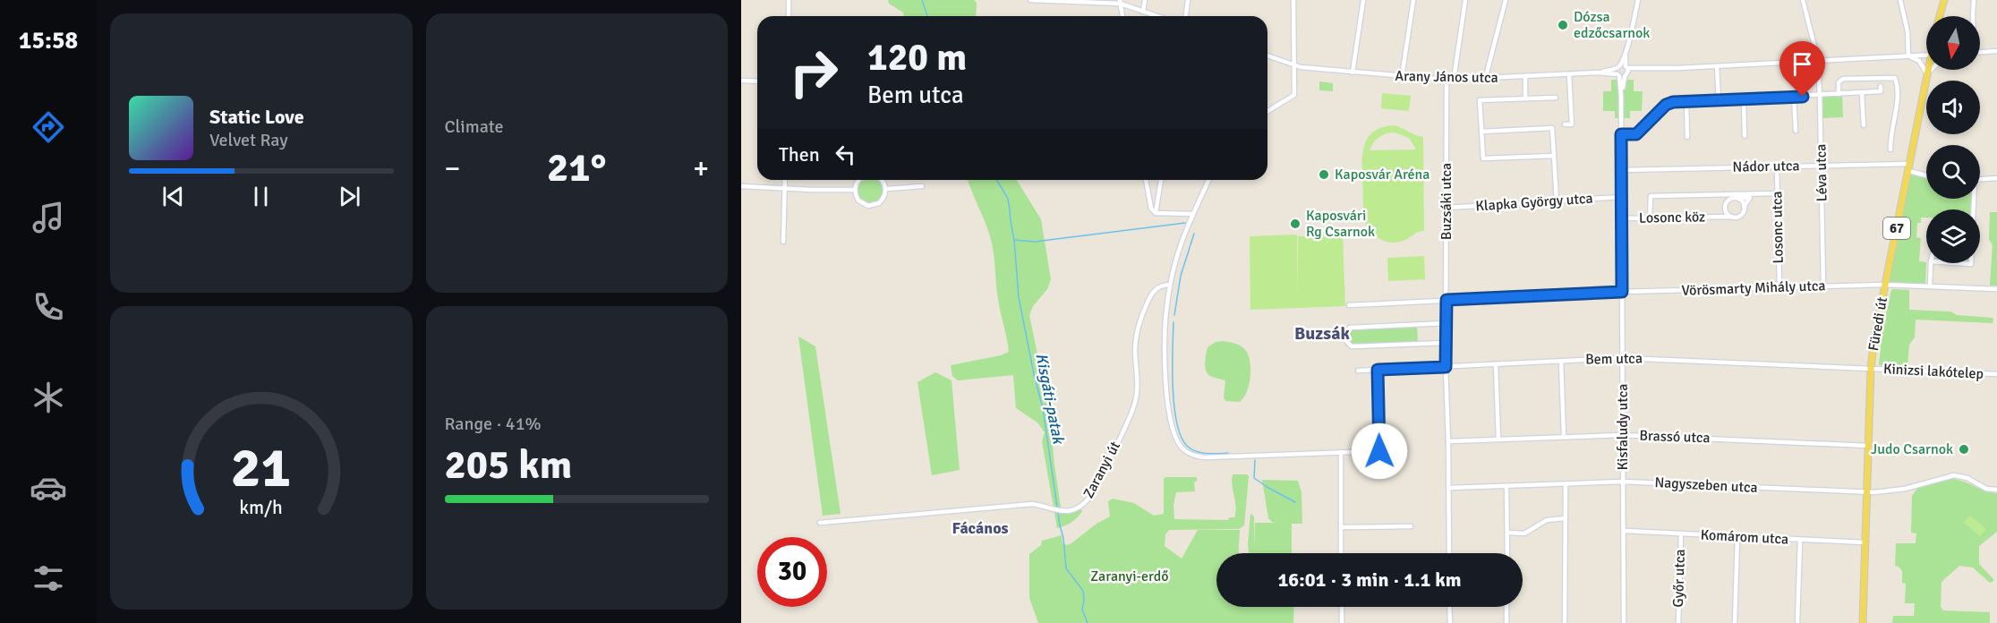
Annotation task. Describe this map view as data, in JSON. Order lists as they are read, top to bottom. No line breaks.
{"streets":{"main road":["67","Füredi út"],"street":["Arany János utca","Nádor utca","Léva utca","Buzsáki utca","Klapka György utca","Losonc köz","Losonc utca","Vörösmarty Mihály utca","Bem utca","Kinizsi lakótelep","Kisfaludy utca","Brassó utca","Zaranyi út","Nagyszeben utca","Komárom utca","Győr utca"]},"crossings":[["Arany János utca","Léva utca"],["Arany János utca","Buzsáki utca"],["Arany János utca","Kisfaludy utca"],["Nádor utca","Léva utca"],["Nádor utca","Losonc utca"],["Nádor utca","Füredi út"],["Nádor utca","Kisfaludy utca"],["Léva utca","Vörösmarty Mihály utca"],["Buzsáki utca","Klapka György utca"],["Buzsáki utca","Vörösmarty Mihály utca"],["Buzsáki utca","Bem utca"],["Buzsáki utca","Brassó utca"],["Buzsáki utca","Nagyszeben utca"],["Klapka György utca","Kisfaludy utca"],["Losonc köz","Kisfaludy utca"],["Losonc utca","Vörösmarty Mihály utca"],["Vörösmarty Mihály utca","Füredi út"],["Vörösmarty Mihály utca","Kisfaludy utca"],["Füredi út","Bem utca"],["Füredi út","Kinizsi lakótelep"],["Füredi út","Brassó utca"],["Füredi út","Nagyszeben utca"],["Füredi út","Komárom utca"],["Bem utca","Kinizsi lakótelep"],["Bem utca","Kisfaludy utca"],["Kisfaludy utca","Brassó utca"],["Kisfaludy utca","Nagyszeben utca"],["Kisfaludy utca","Komárom utca"],["Komárom utca","Győr utca"]],"districts":["Buzsák","Fácános"],"water":["Kisgáti-patak"],"parks":["Zaranyi-erdő"],"places":["Dózsa edzőcsarnok","Kaposvár Aréna","Kaposvári Rg Csarnok","Judo Csarnok"],"north":"bottom","page":{"tabs":"15:58","tile":["Climate",["Range · 41%","205 km"]],"turn":["120 m","Bem utca"],"song":["Static Love","Velvet Ray"],"then":"Then","heat":["−","21°","+"],"limit":"30","trip":"16:01 · 3 min · 1.1 km","gauge":["21","km/h"]}}
